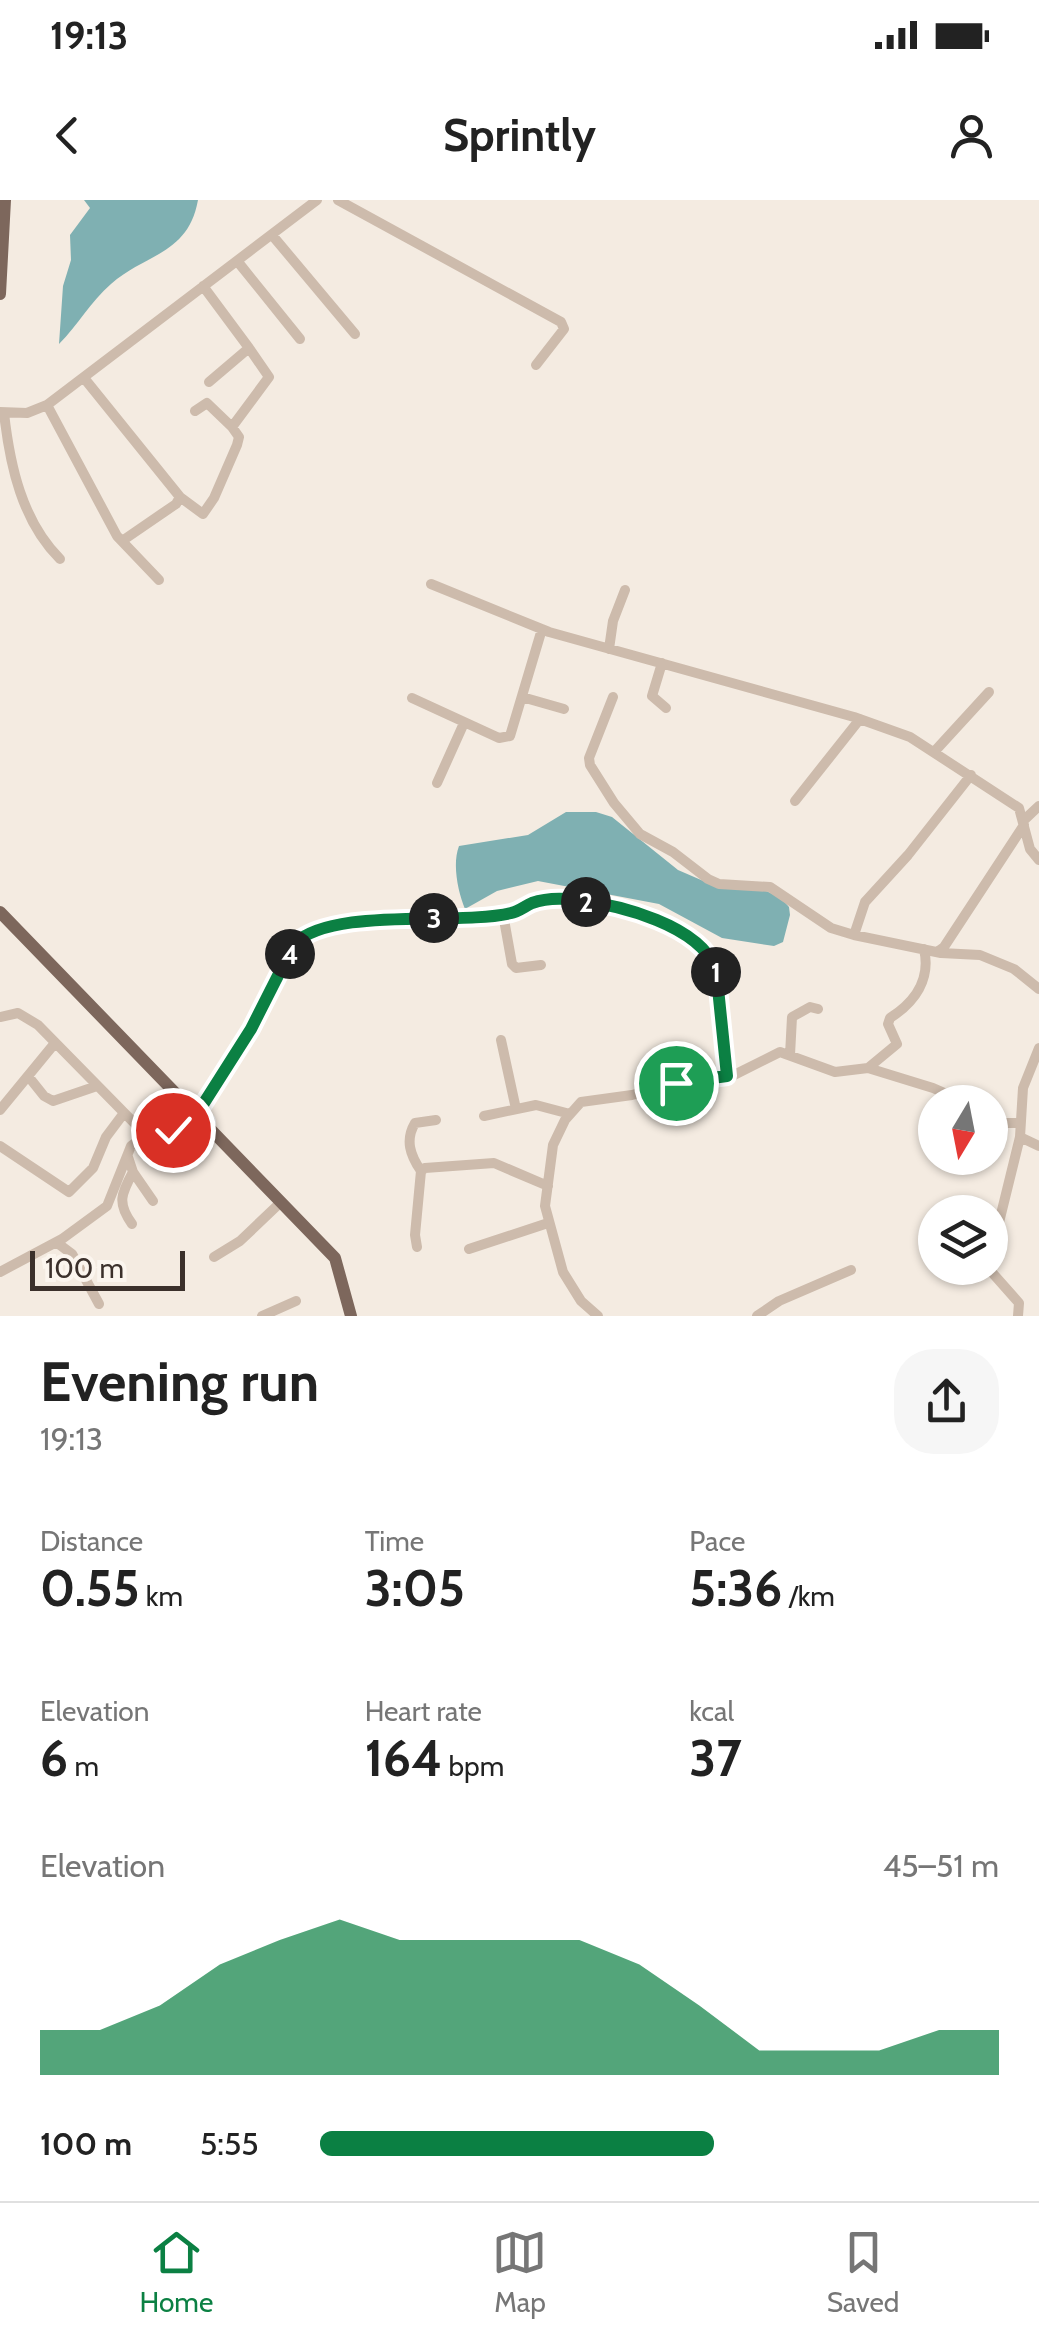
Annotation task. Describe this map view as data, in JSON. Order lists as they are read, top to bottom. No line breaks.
{"scale_bar":"100 m","north":"bottom","page":{"status":"19:13","header":"Sprintly","pins":["2","3","4","1"],"scale":"100 m","heading":["Evening run","19:13"],"stats":[["Distance","0.55 km"],["Time","3:05"],["Pace","5:36 /km"],["Elevation","6 m"],["Heart rate","164 bpm"],["kcal","37"]],"chart":["Elevation","45–51 m"],"list":[{"name":"100 m","note":"5:55"}],"tabs":["Home","Map","Saved"]}}
